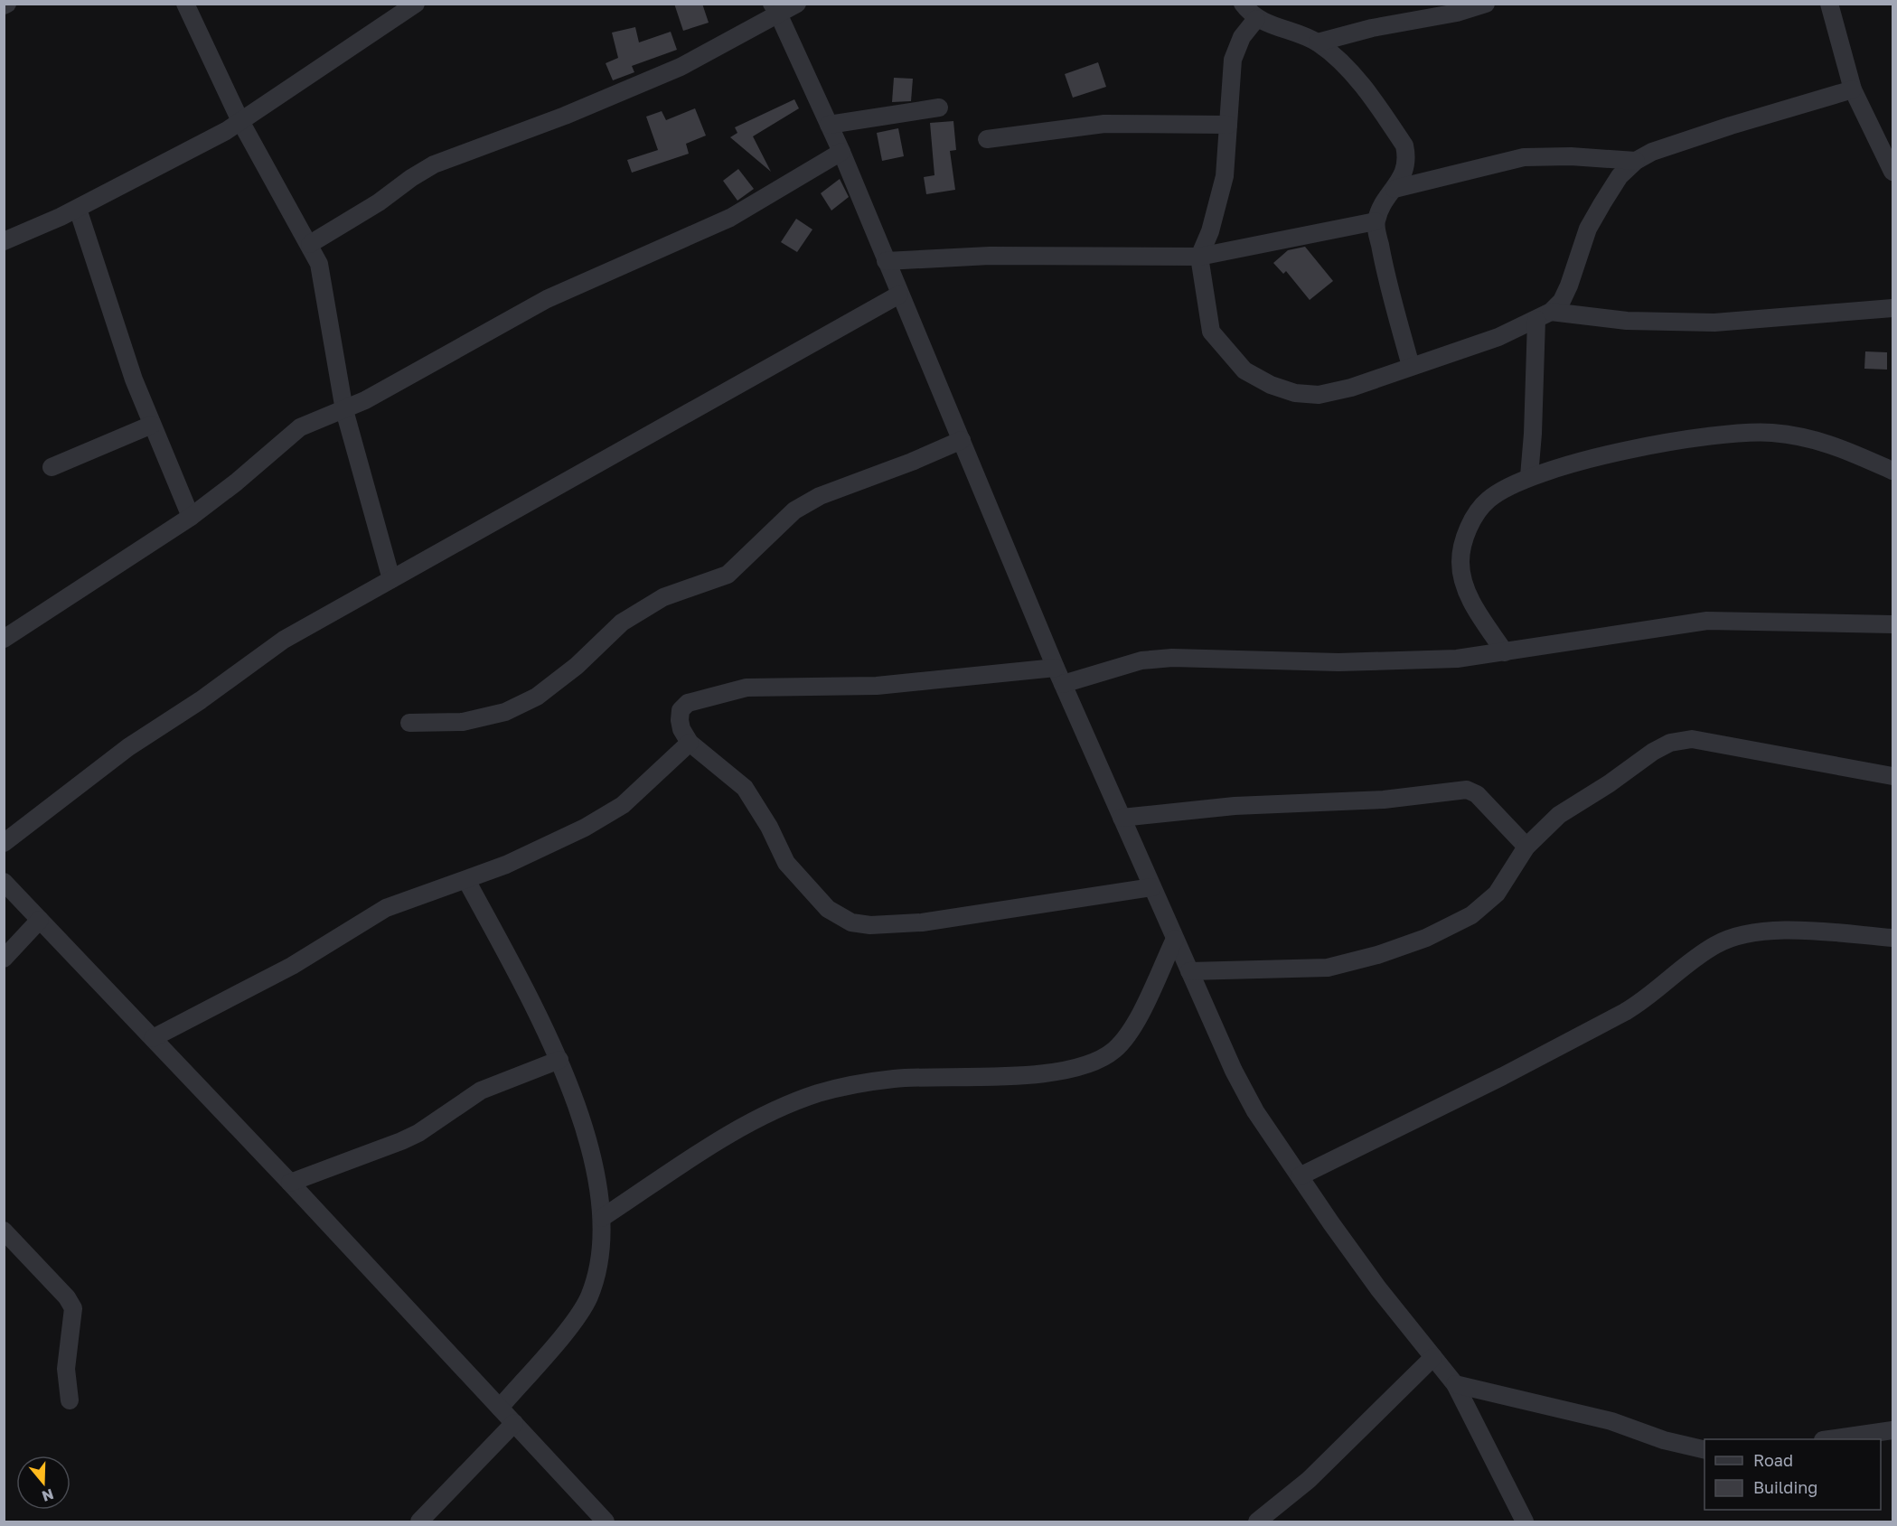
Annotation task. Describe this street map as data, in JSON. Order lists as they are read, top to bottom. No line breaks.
{"legend":["Road","Building"],"north":"bottom"}
